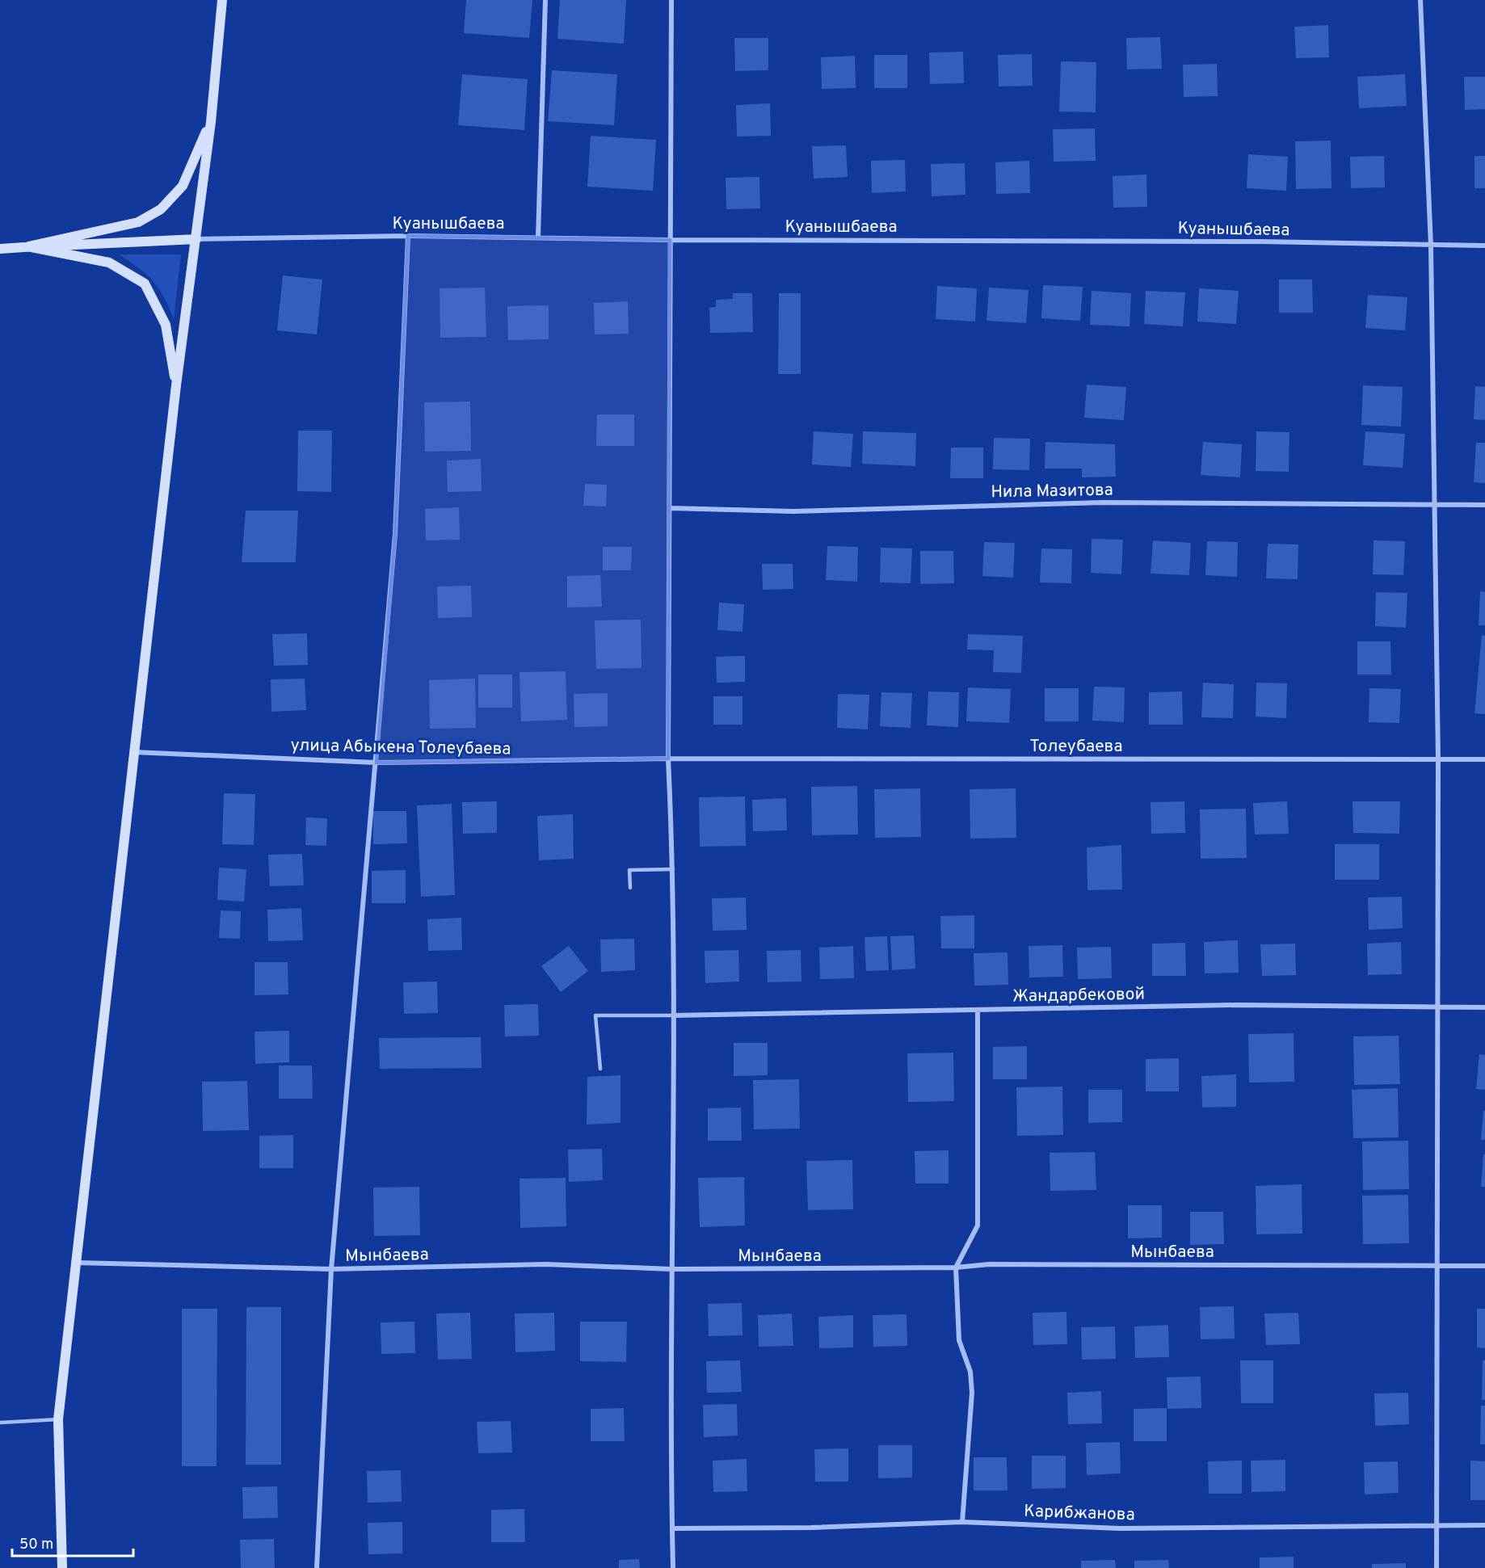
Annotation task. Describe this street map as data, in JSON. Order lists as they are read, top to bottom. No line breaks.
{"streets":{"street":["Куанышбаева","Нила Мазитова","Толеубаева","улица Абыкена Толеубаева","Жандарбековой","Мынбаева","Карибжанова"]},"crossings":[["Толеубаева","улица Абыкена Толеубаева"]],"scale_bar":"50 m"}
